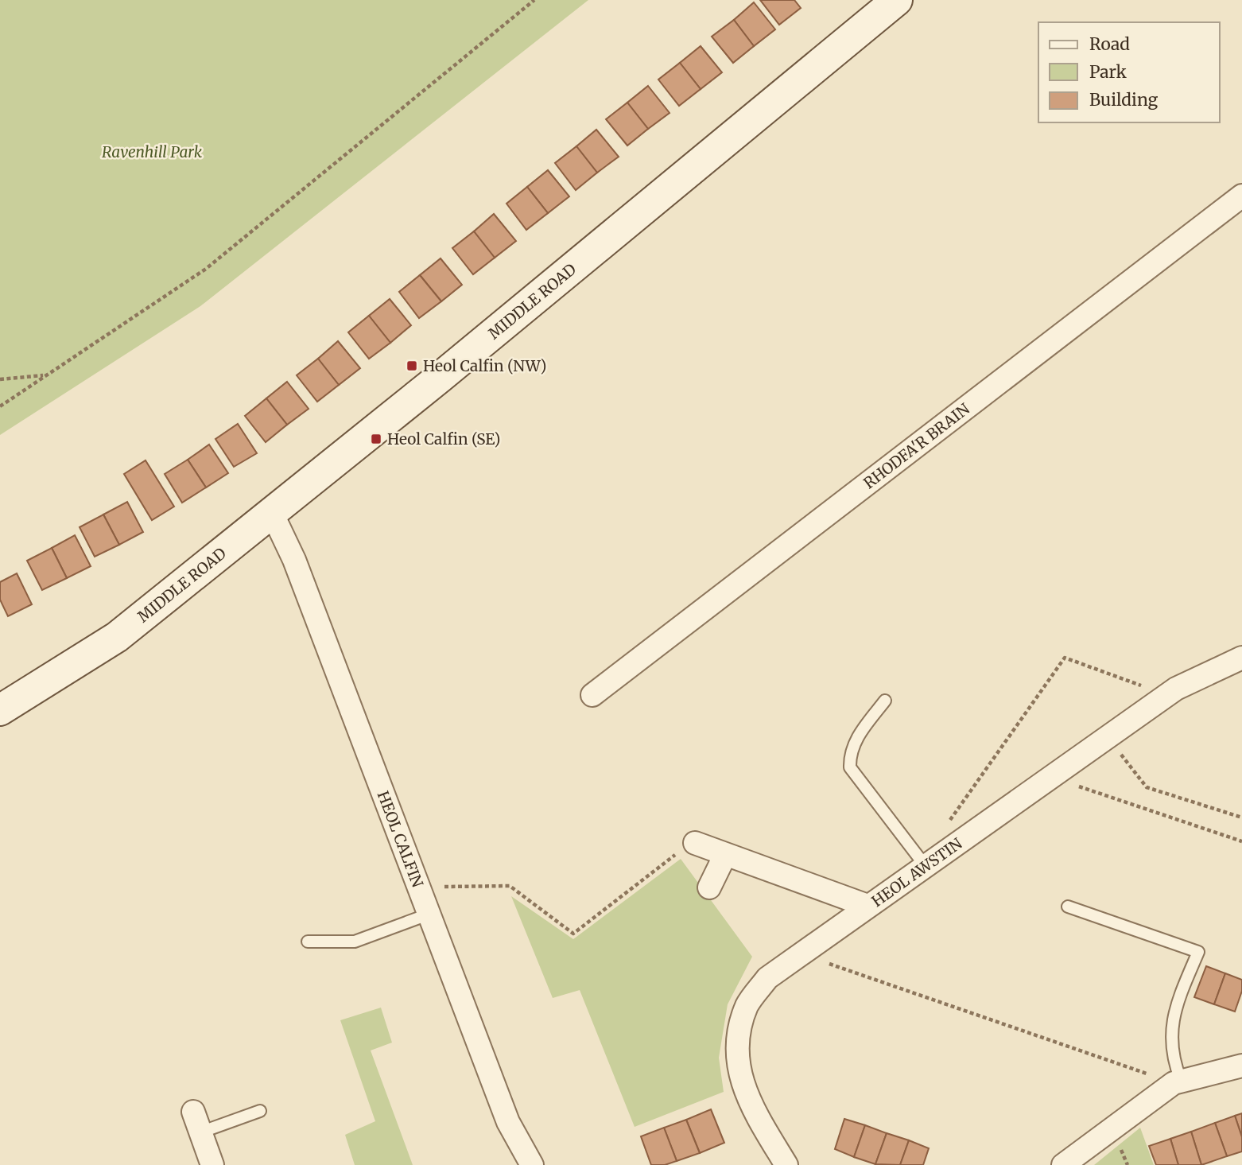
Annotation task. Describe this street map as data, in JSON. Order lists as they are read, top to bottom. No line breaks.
{"streets":{"street":["MIDDLE ROAD","RHODFA'R BRAIN","HEOL CALFIN","HEOL AWSTIN"]},"crossings":[["MIDDLE ROAD","HEOL CALFIN"]],"parks":["Ravenhill Park"],"places":{"transit":["Heol Calfin (NW)","Heol Calfin (SE)"]},"legend":["Road","Park","Building"]}
